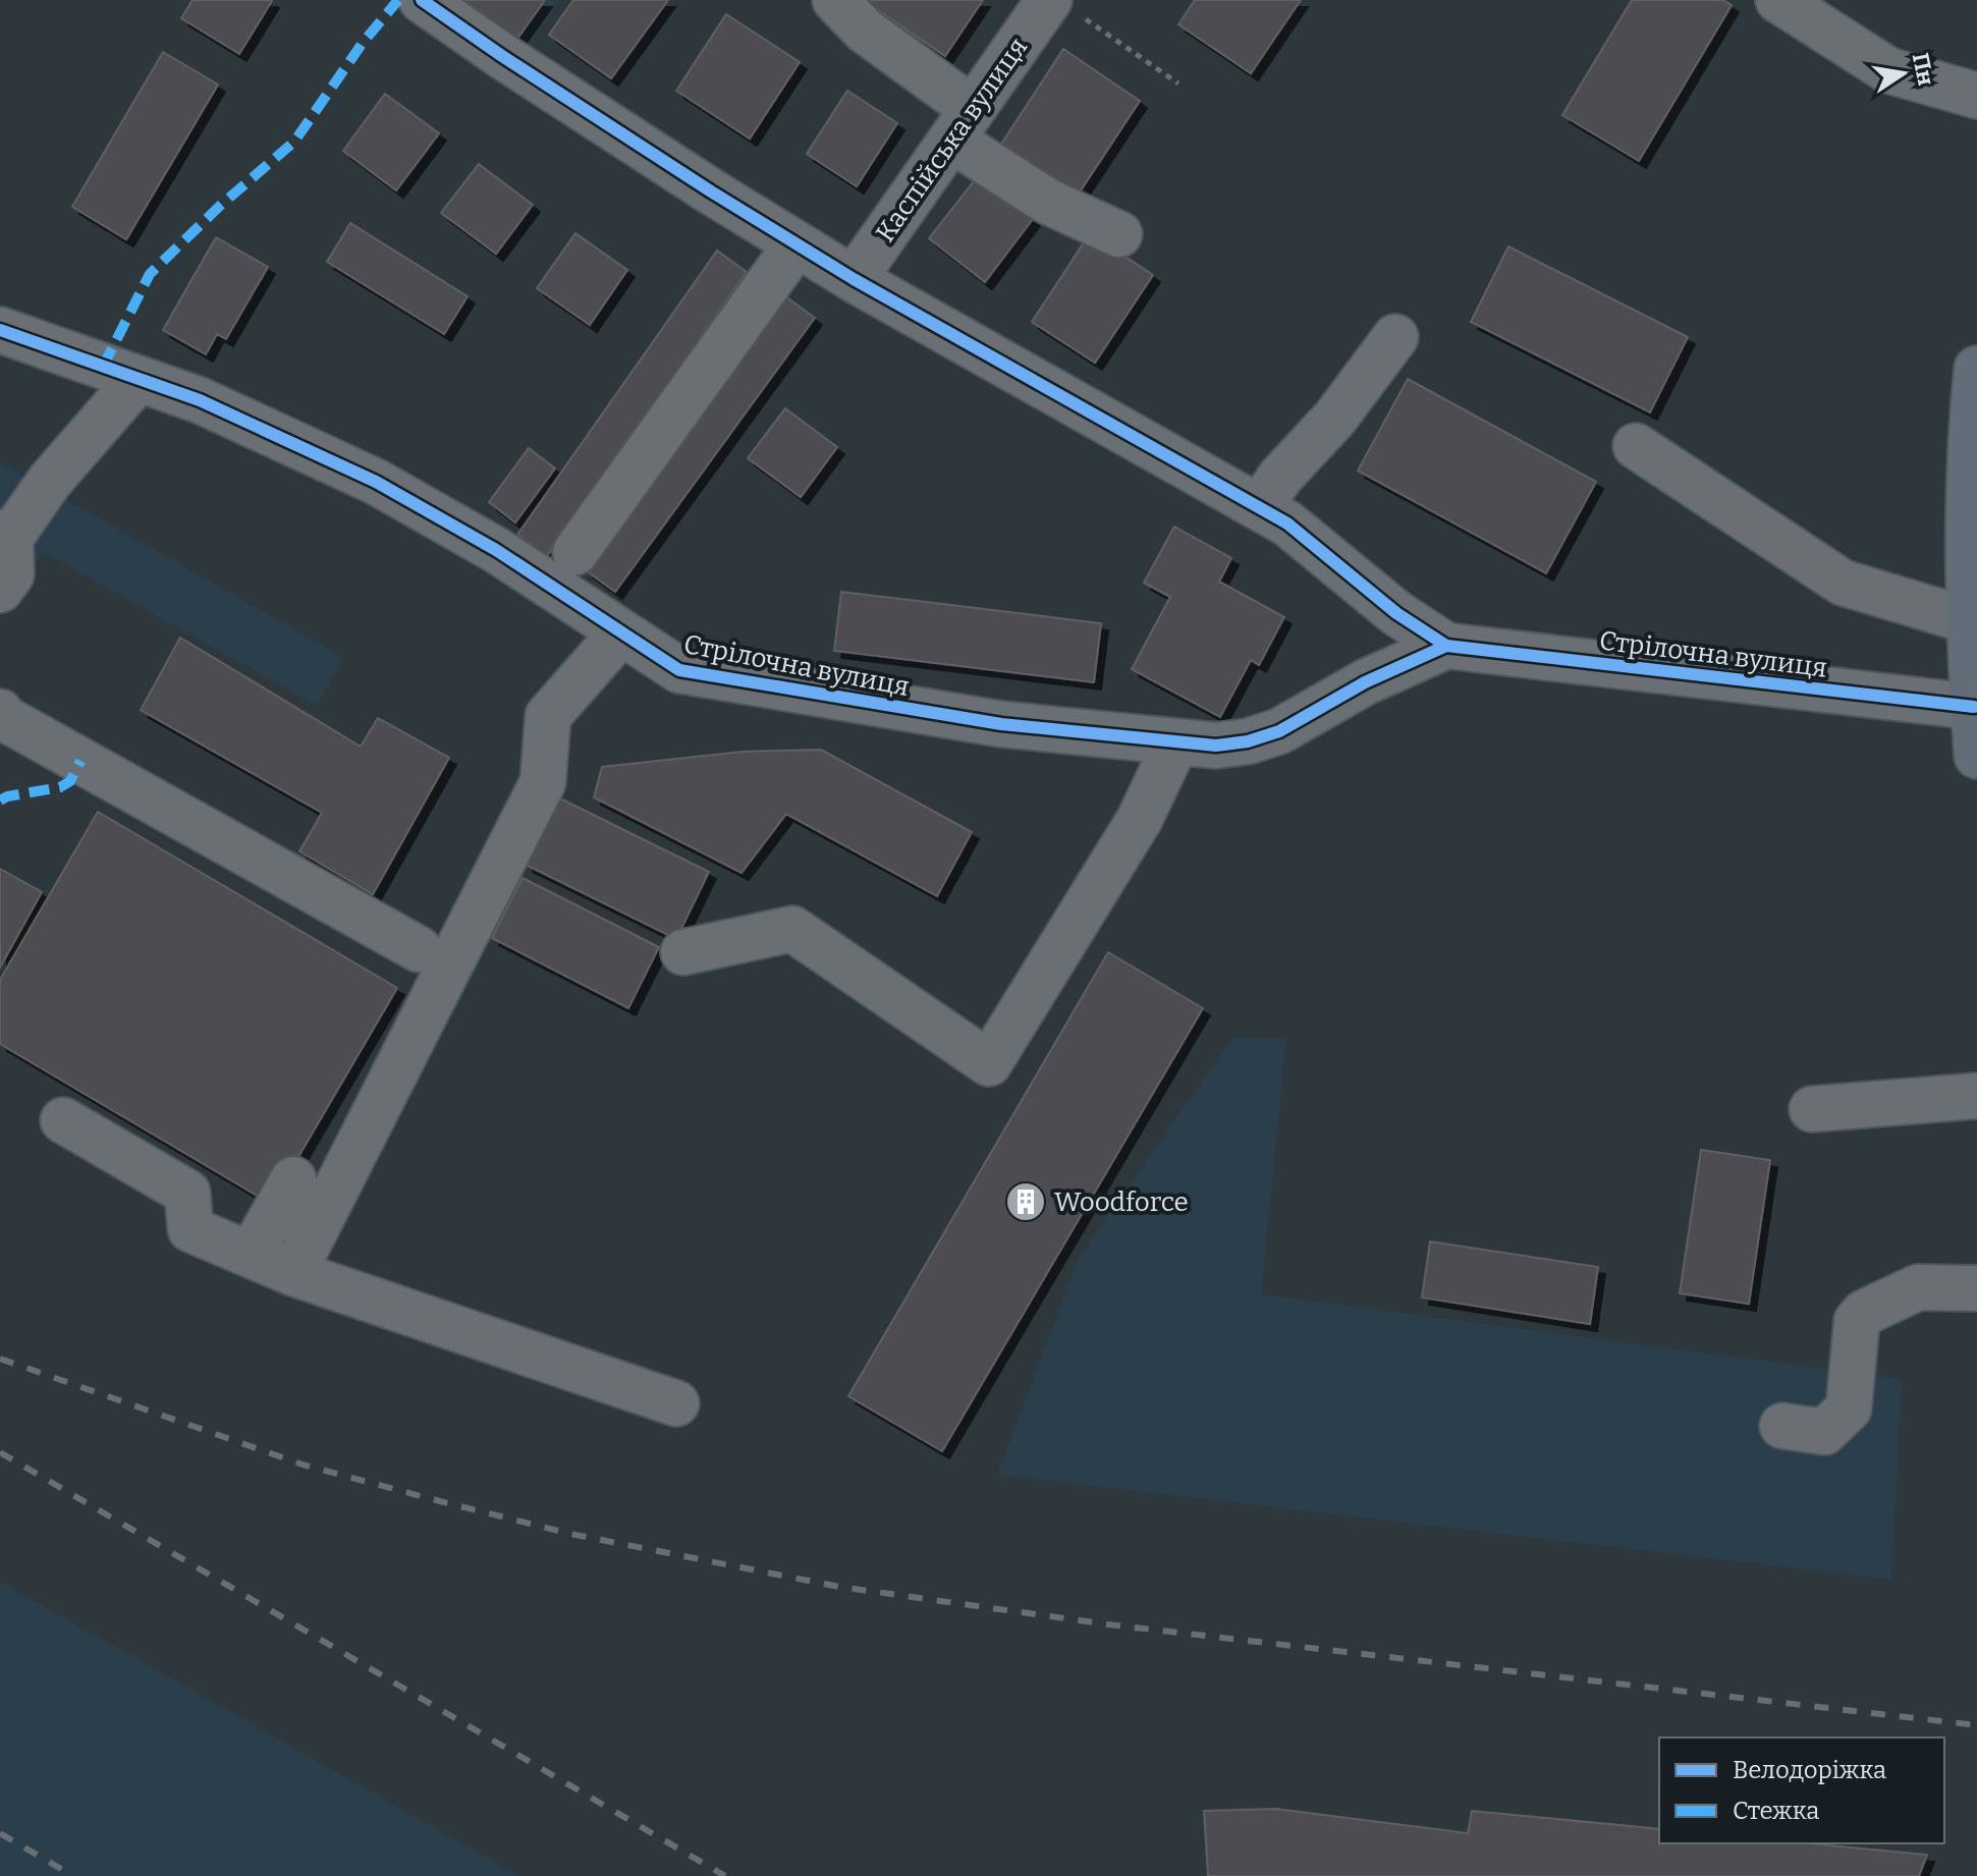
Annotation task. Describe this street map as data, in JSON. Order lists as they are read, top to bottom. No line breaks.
{"streets":{"street":["Каспійська вулиця","Стрілочна вулиця"]},"crossings":[["Каспійська вулиця","Стрілочна вулиця"]],"places":{"building":["Woodforce"]},"legend":["Велодоріжка","Стежка"],"north":"right"}
